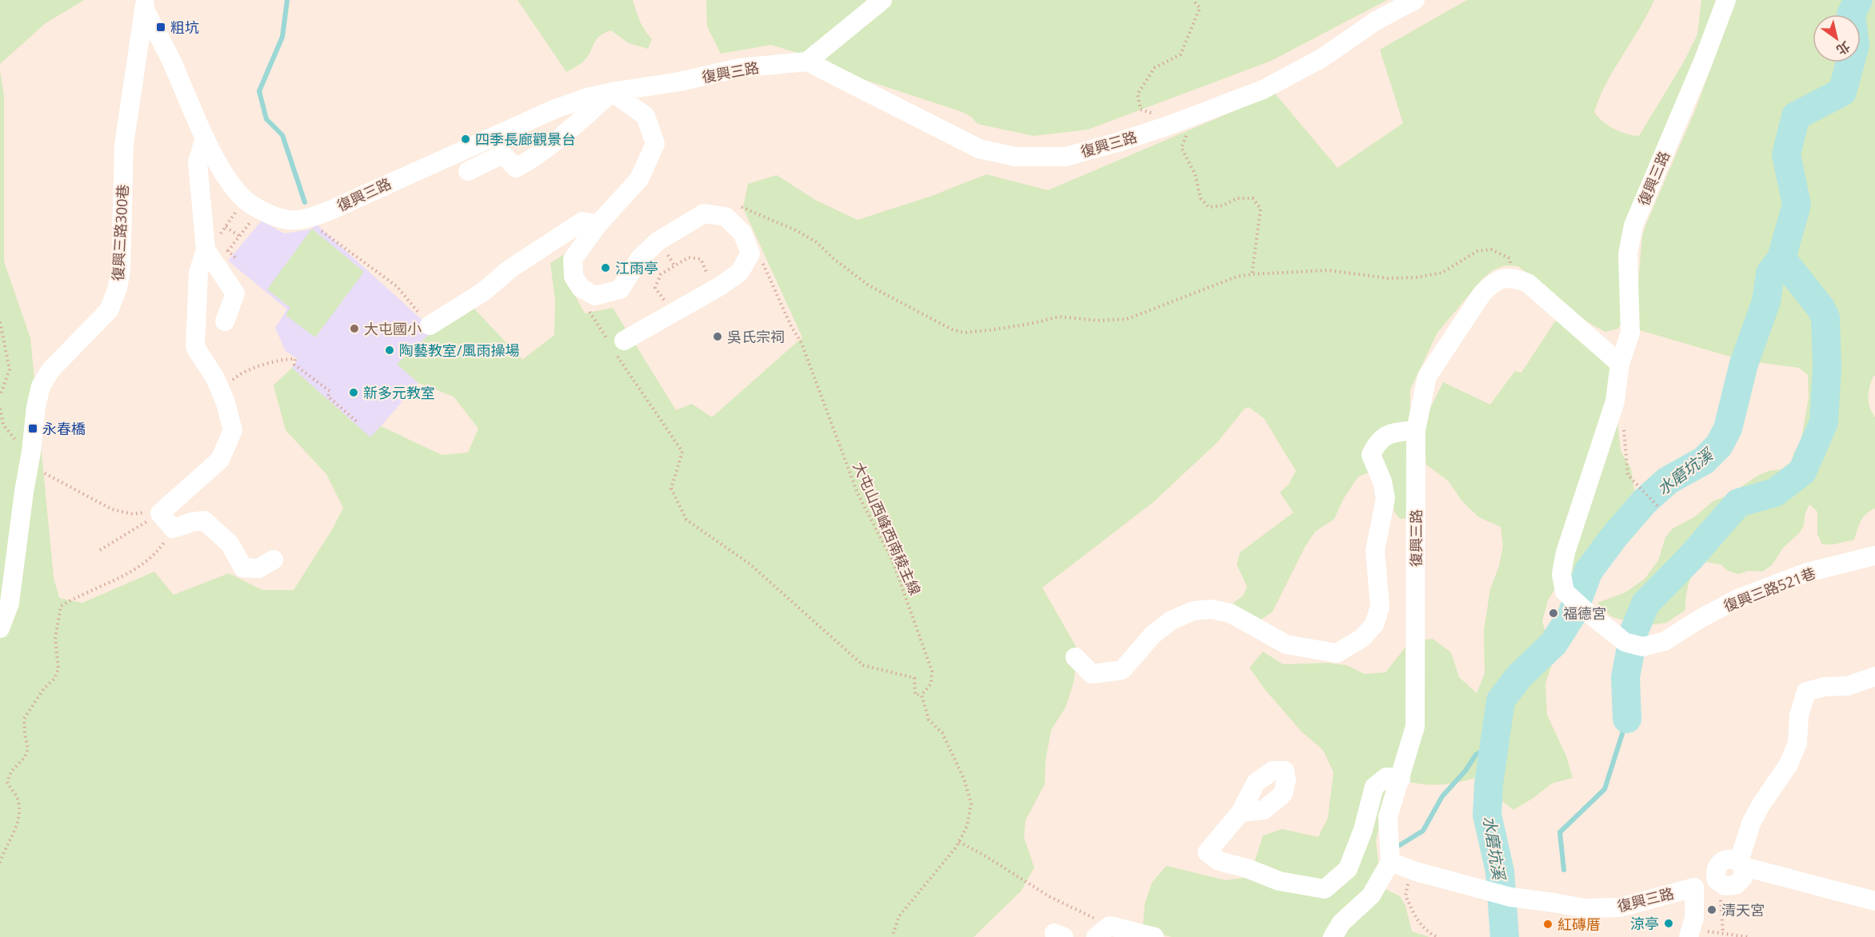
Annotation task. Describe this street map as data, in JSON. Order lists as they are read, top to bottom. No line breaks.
{"streets":{"street":["復興三路","復興三路300巷","復興三路521巷"],"path":["大屯山西峰西南稜主線"]},"crossings":[["復興三路","復興三路300巷"],["復興三路","復興三路521巷"]],"water":["水磨坑溪"],"places":{"transit":["粗坑","永春橋"],"other":["四季長廊觀景台","江雨亭","大屯國小","吳氏宗祠","陶藝教室/風雨操場","新多元教室","福德宮","清天宮","涼亭","紅磚厝"]},"north":"bottom right"}
